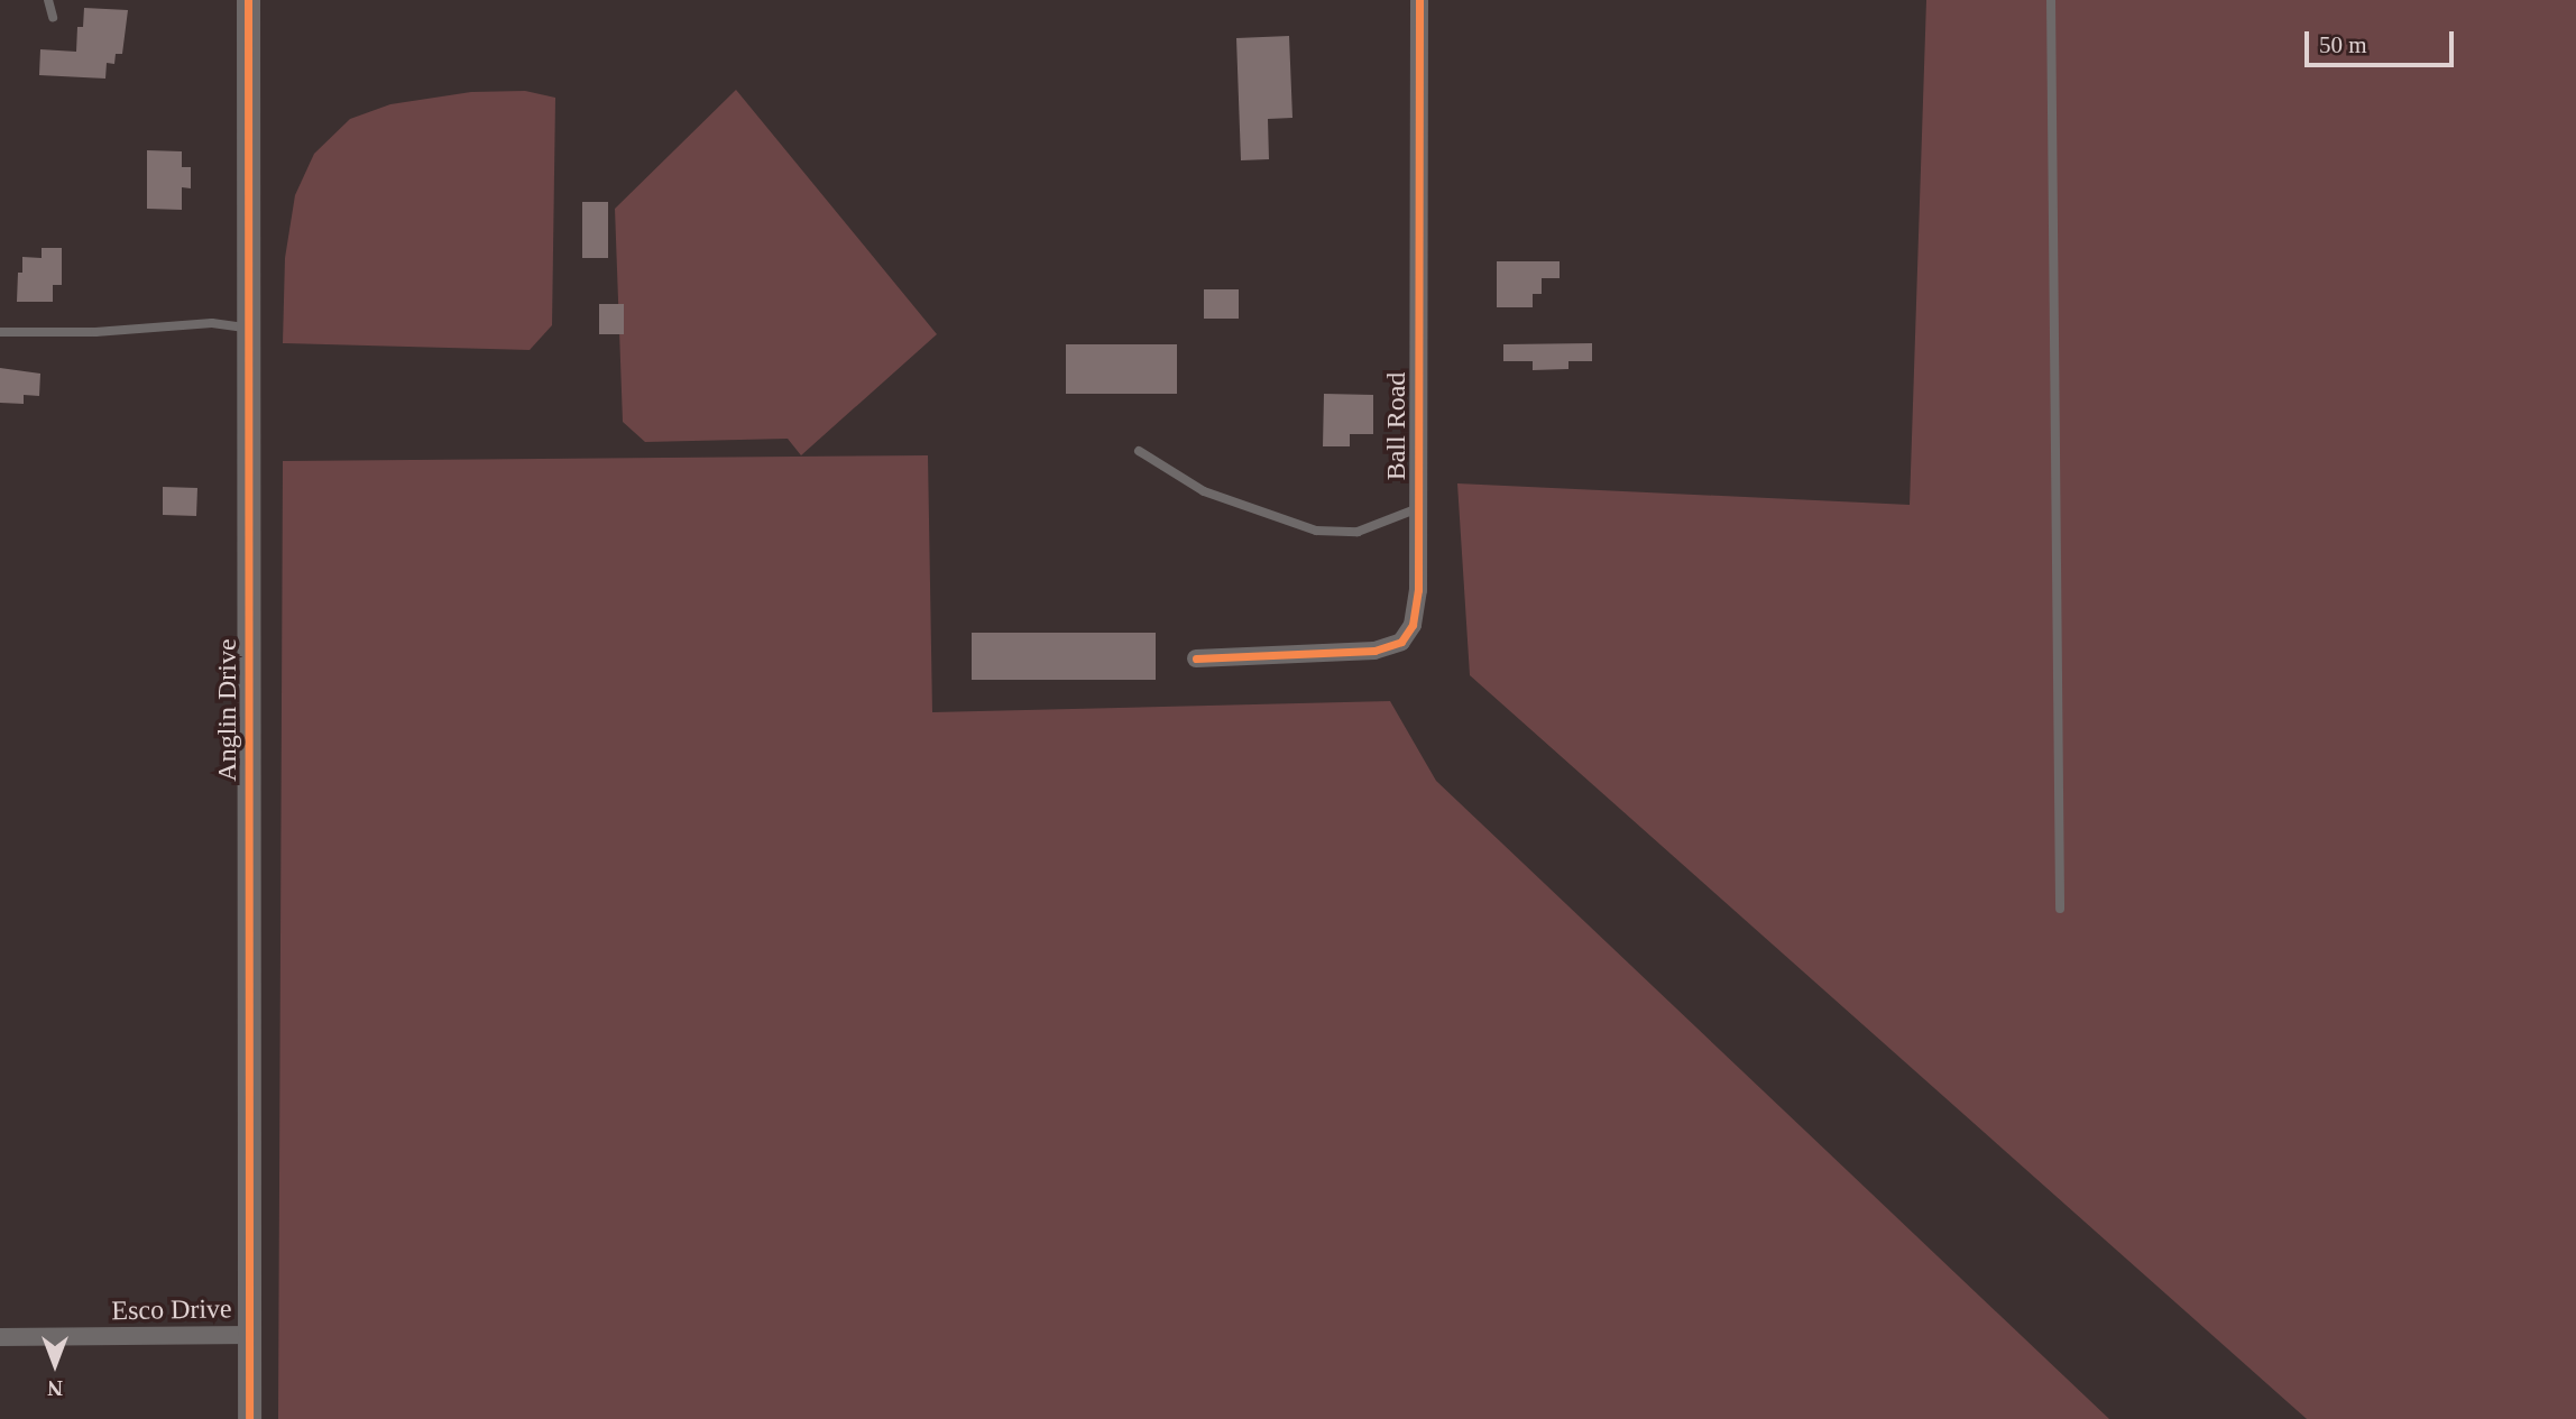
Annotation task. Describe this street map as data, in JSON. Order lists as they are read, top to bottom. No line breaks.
{"streets":{"street":["Ball Road","Anglin Drive","Esco Drive"]},"crossings":[["Anglin Drive","Esco Drive"]],"scale_bar":"50 m","north":"bottom"}
